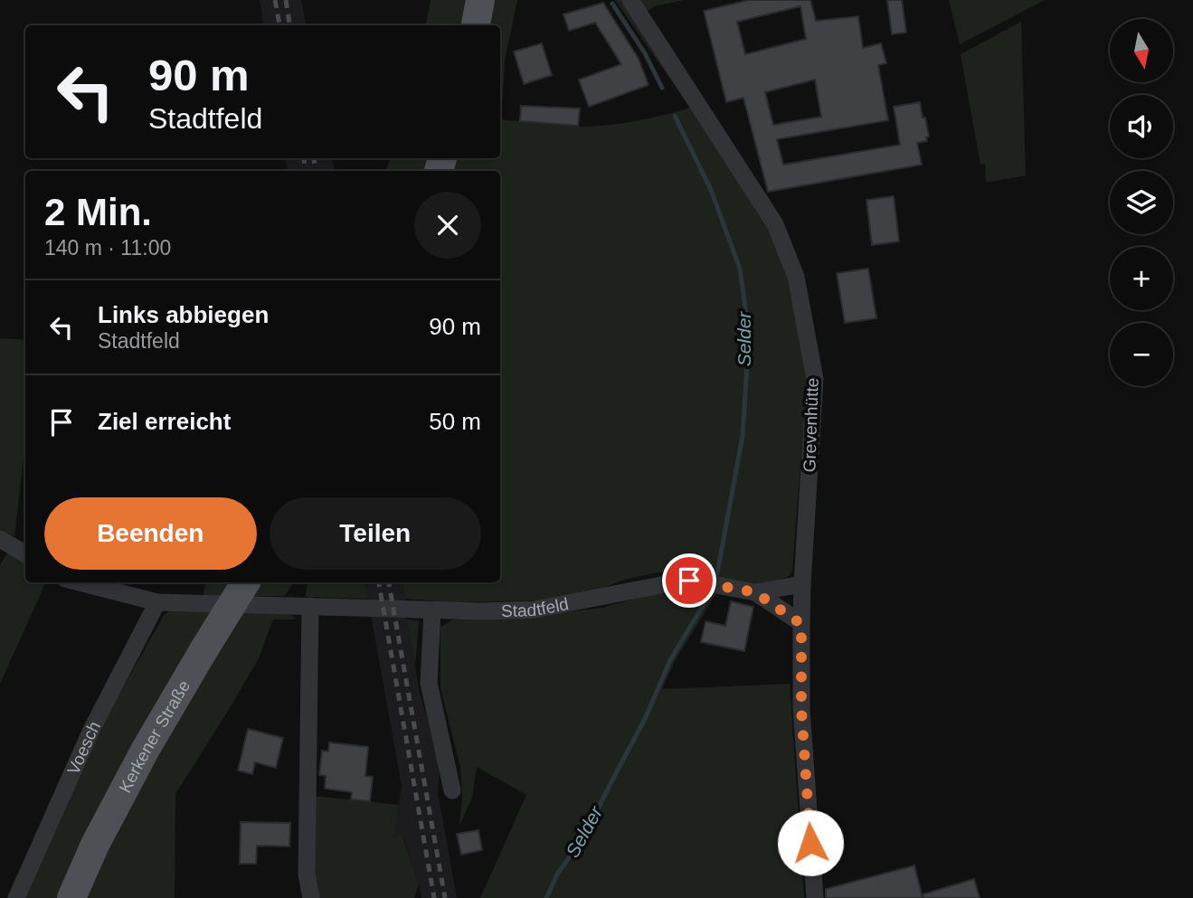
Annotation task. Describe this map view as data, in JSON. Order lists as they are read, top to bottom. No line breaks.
{"streets":{"main road":["Kerkener Straße"],"street":["Grevenhütte","Stadtfeld","Voesch"]},"crossings":[["Grevenhütte","Stadtfeld"],["Stadtfeld","Voesch"]],"water":["Selder"],"north":"bottom","page":{"map_buttons":["+","−"],"turn":["90 m","Stadtfeld"],"heading":["2 Min.","140 m · 11:00"],"list":[{"name":"Links abbiegen","note":"Stadtfeld","value":"90 m"},{"name":"Ziel erreicht","value":"50 m"}],"buttons":["Beenden","Teilen"]}}
